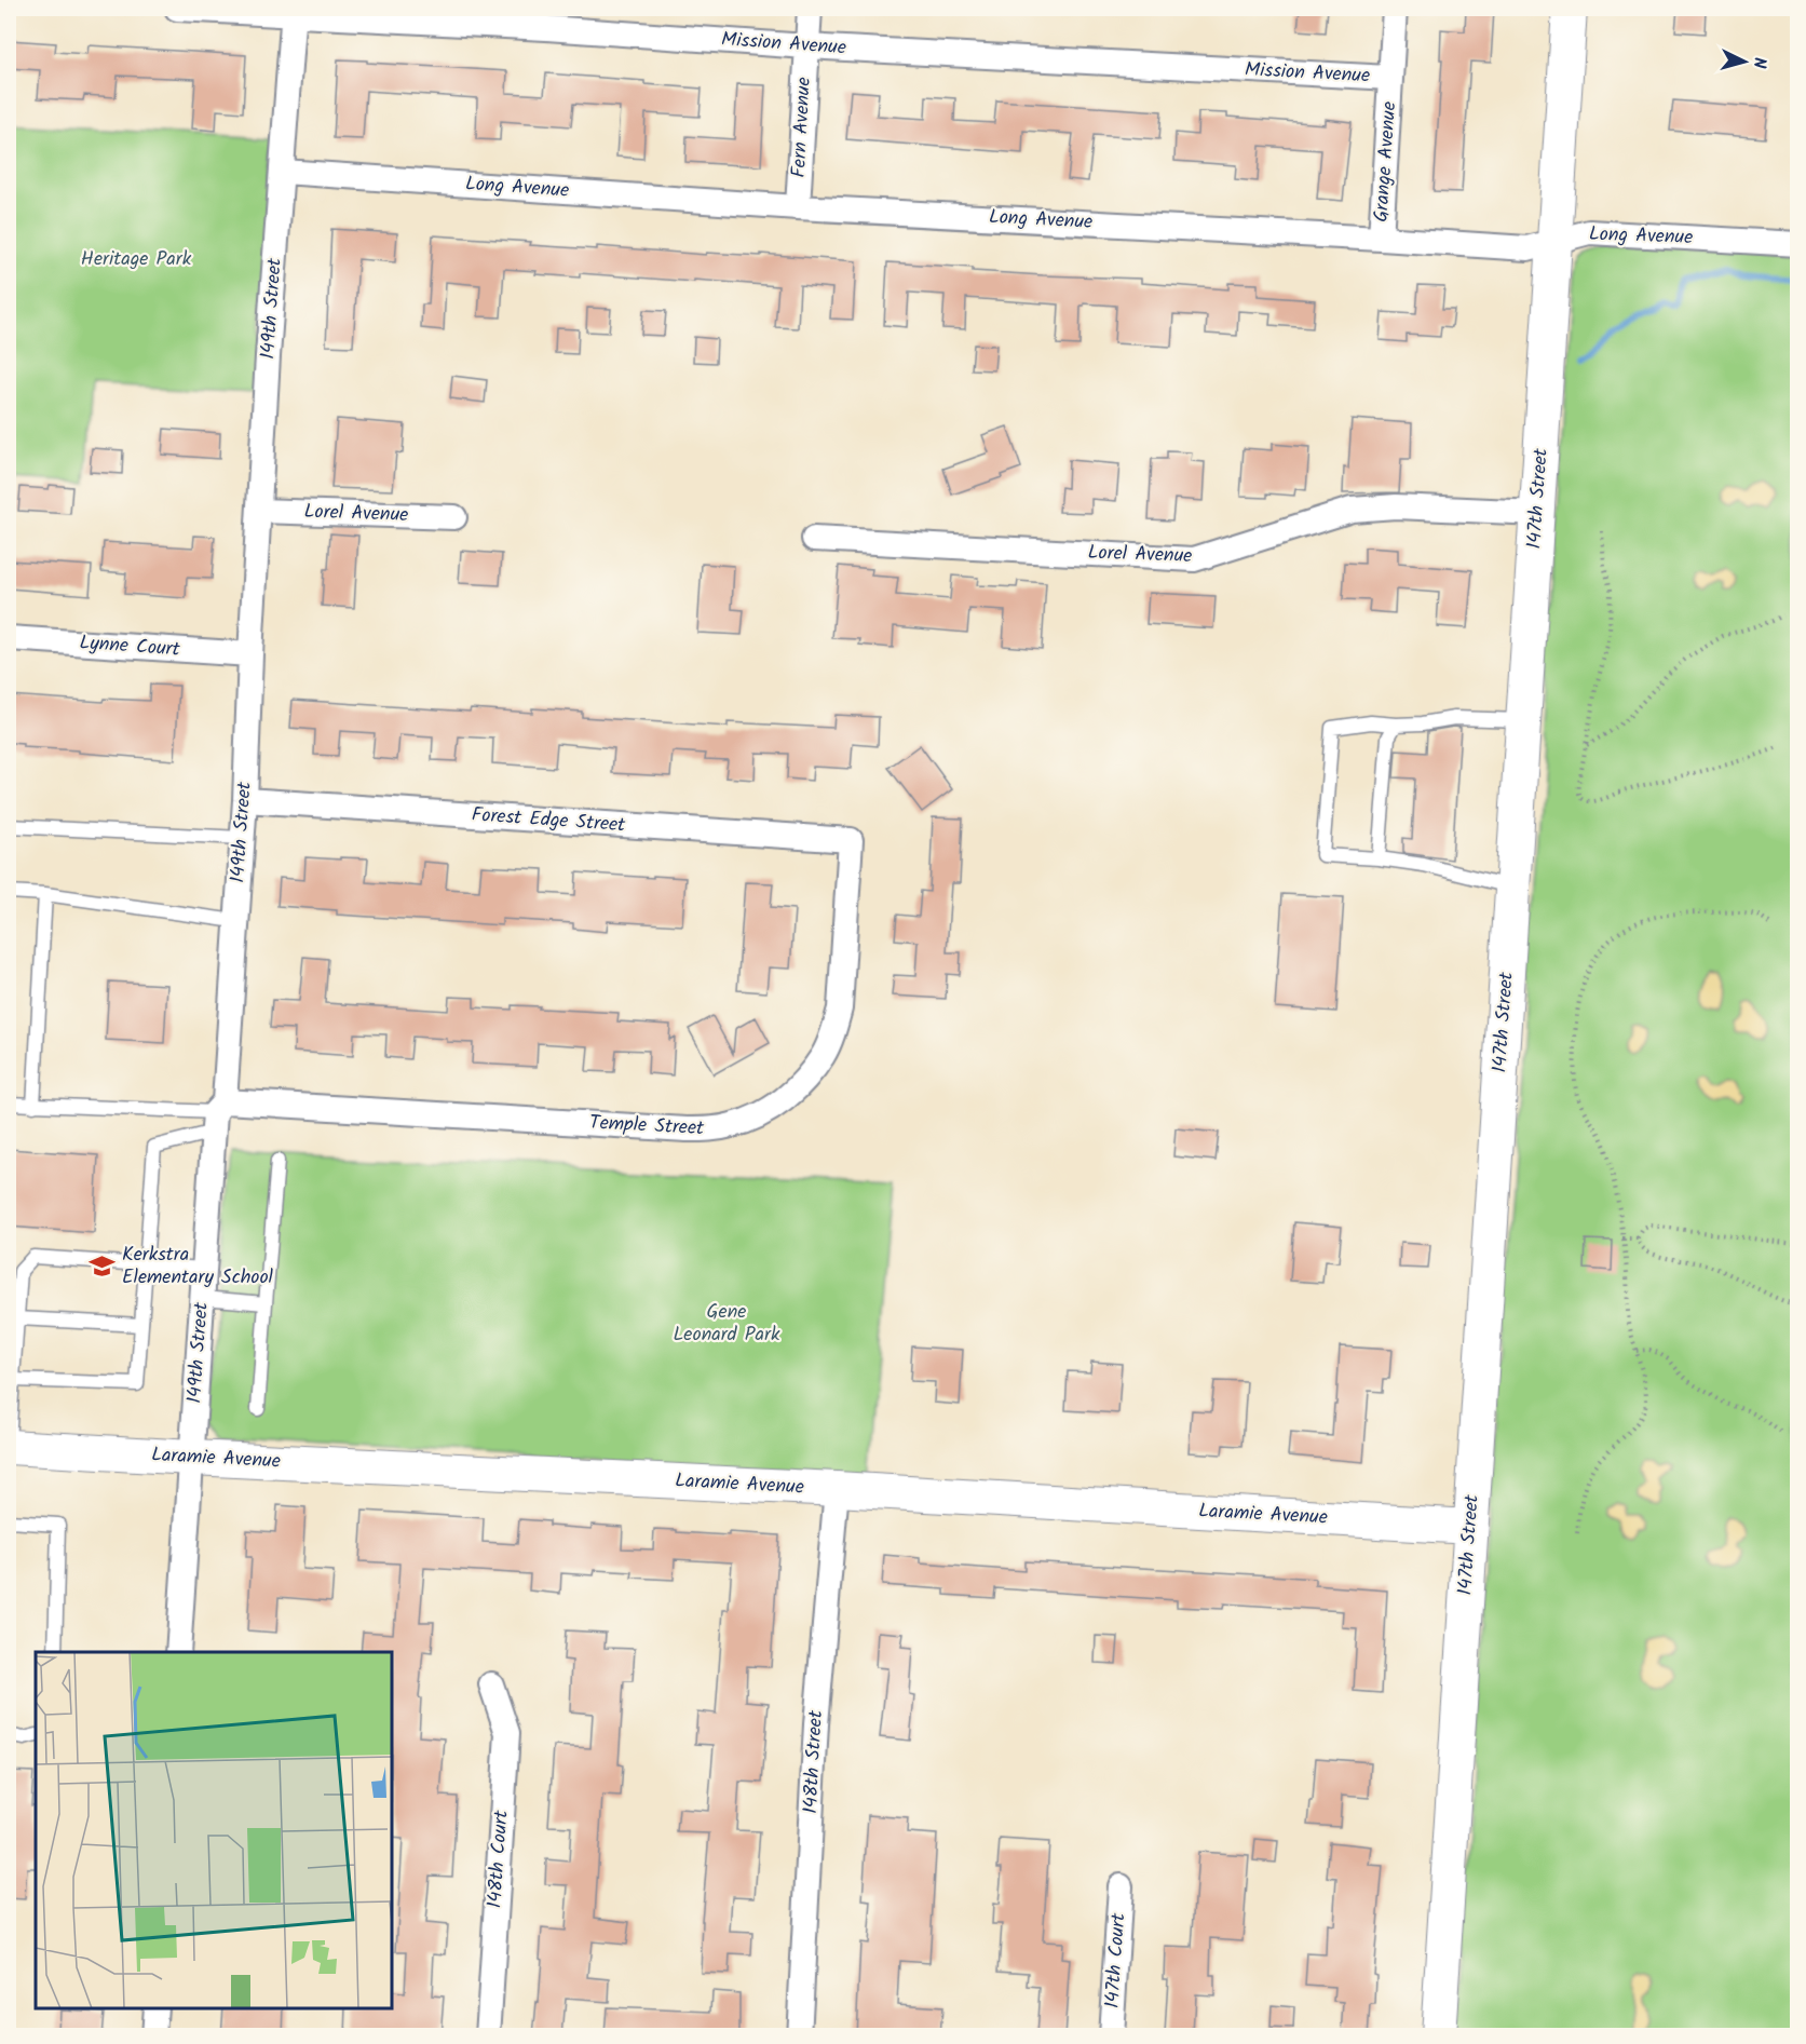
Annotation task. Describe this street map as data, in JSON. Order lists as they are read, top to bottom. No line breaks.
{"streets":{"main road":["147th Street","Laramie Avenue"],"street":["Mission Avenue","Fern Avenue","Grange Avenue","Long Avenue","149th Street","Lorel Avenue","Lynne Court","Forest Edge Street","Temple Street","148th Street","148th Court","147th Court"]},"crossings":[["Mission Avenue","Fern Avenue"],["Mission Avenue","Grange Avenue"],["Mission Avenue","149th Street"],["Fern Avenue","Long Avenue"],["Grange Avenue","Long Avenue"],["Long Avenue","149th Street"],["Long Avenue","147th Street"],["149th Street","Lorel Avenue"],["149th Street","Lynne Court"],["149th Street","Forest Edge Street"],["149th Street","Temple Street"],["149th Street","Laramie Avenue"],["147th Street","Lorel Avenue"],["147th Street","Laramie Avenue"],["Forest Edge Street","Temple Street"],["Laramie Avenue","148th Street"]],"parks":["Heritage Park","Gene Leonard Park"],"places":{"school or university":["Kerkstra Elementary School"]},"north":"right"}
